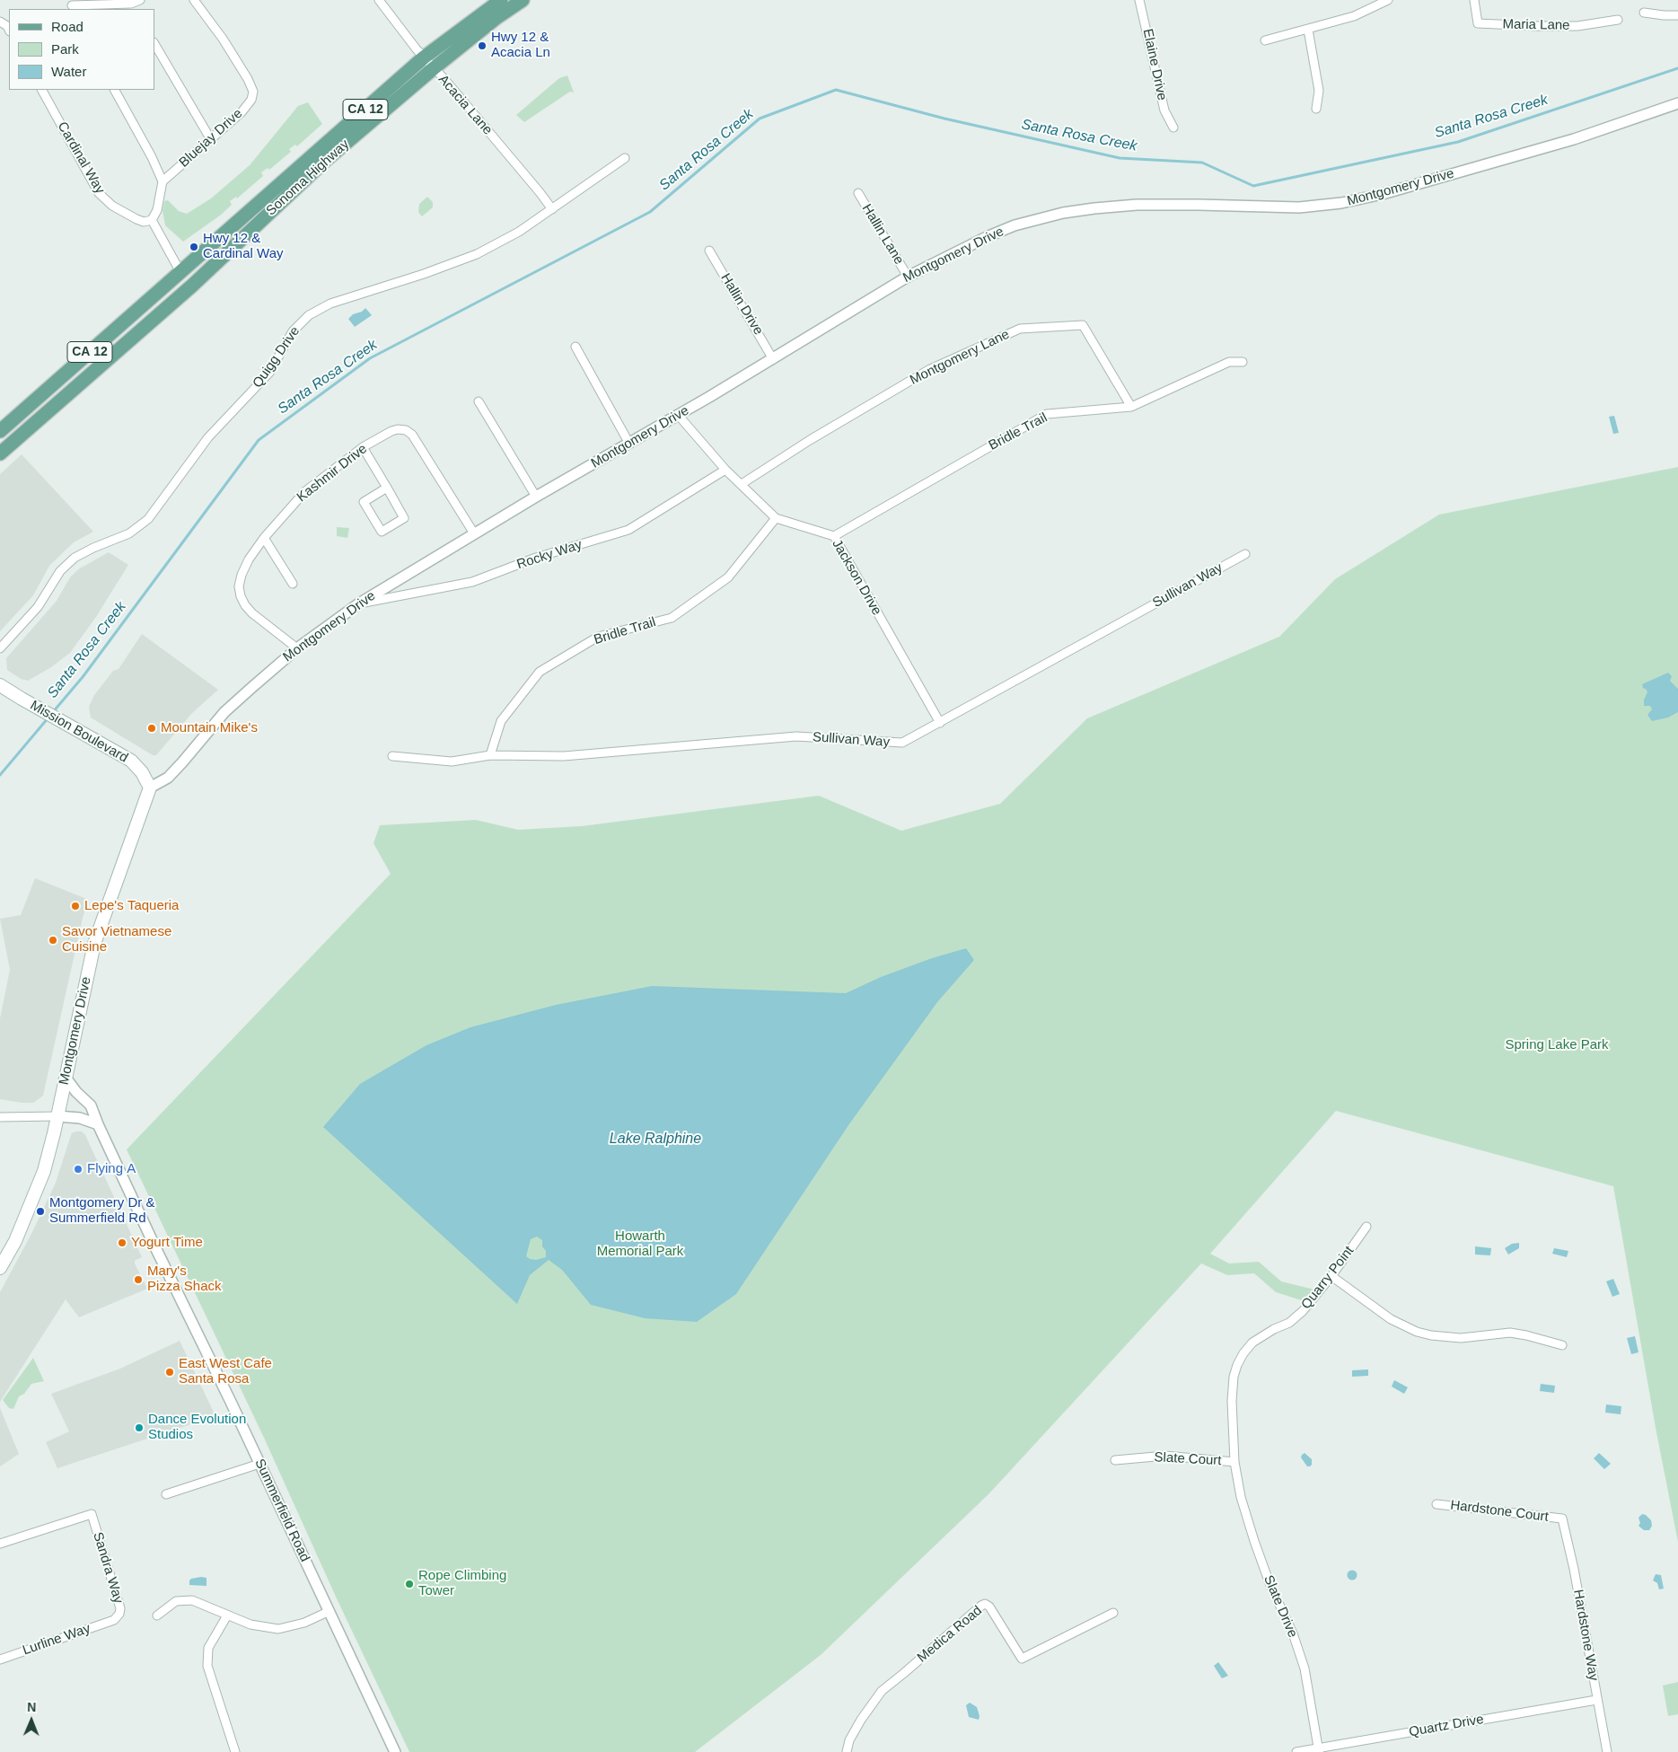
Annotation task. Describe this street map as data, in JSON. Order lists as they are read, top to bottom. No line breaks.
{"streets":{"main road":["CA 12","Sonoma Highway","Montgomery Drive","Mission Boulevard"],"street":["Maria Lane","Elaine Drive","Acacia Lane","Bluejay Drive","Cardinal Way","Hallin Lane","Hallin Drive","Quigg Drive","Montgomery Lane","Bridle Trail","Kashmir Drive","Rocky Way","Jackson Drive","Sullivan Way","Quarry Point","Slate Court","Summerfield Road","Hardstone Court","Sandra Way","Slate Drive","Medica Road","Hardstone Way","Lurline Way","Quartz Drive"]},"crossings":[["Acacia Lane","Sonoma Highway"],["Acacia Lane","Quigg Drive"],["Montgomery Drive","Hallin Lane"],["Montgomery Drive","Hallin Drive"],["Montgomery Drive","Kashmir Drive"],["Montgomery Drive","Rocky Way"],["Montgomery Drive","Jackson Drive"],["Montgomery Drive","Mission Boulevard"],["Montgomery Drive","Summerfield Road"],["Montgomery Lane","Bridle Trail"],["Montgomery Lane","Jackson Drive"],["Bridle Trail","Jackson Drive"],["Bridle Trail","Sullivan Way"],["Rocky Way","Jackson Drive"],["Jackson Drive","Sullivan Way"],["Quarry Point","Slate Court"],["Quarry Point","Slate Drive"],["Slate Court","Slate Drive"],["Hardstone Court","Hardstone Way"],["Sandra Way","Lurline Way"],["Slate Drive","Quartz Drive"],["Hardstone Way","Quartz Drive"]],"water":["Santa Rosa Creek","Lake Ralphine"],"parks":["Spring Lake Park","Howarth Memorial Park"],"places":["Hwy 12 & Acacia Ln","Hwy 12 & Cardinal Way","Mountain Mike's","Lepe's Taqueria","Savor Vietnamese Cuisine","Flying A","Montgomery Dr & Summerfield Rd","Yogurt Time","Mary's Pizza Shack","East West Cafe Santa Rosa","Dance Evolution Studios","Rope Climbing Tower"],"legend":["Road","Park","Water"],"north":"top"}
